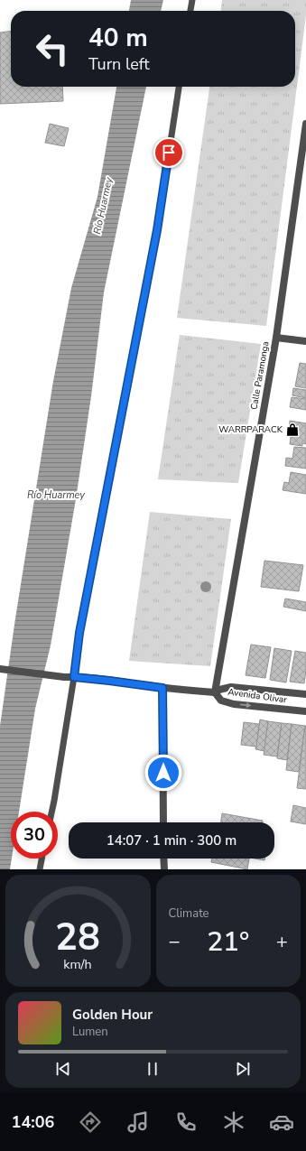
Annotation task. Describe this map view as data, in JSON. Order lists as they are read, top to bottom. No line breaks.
{"streets":{"street":["Calle Paramonga","Avenida Olivar"]},"crossings":[["Calle Paramonga","Avenida Olivar"]],"water":["Río Huarmey"],"places":{"shop":["WARRPARACK"]},"page":{"turn":["40 m","Turn left"],"limit":"30","trip":"14:07 · 1 min · 300 m","tile":"Climate","heat":["−","21°","+"],"song":["Golden Hour","Lumen"],"tabs":"14:06","gauge":["28","km/h"]}}
